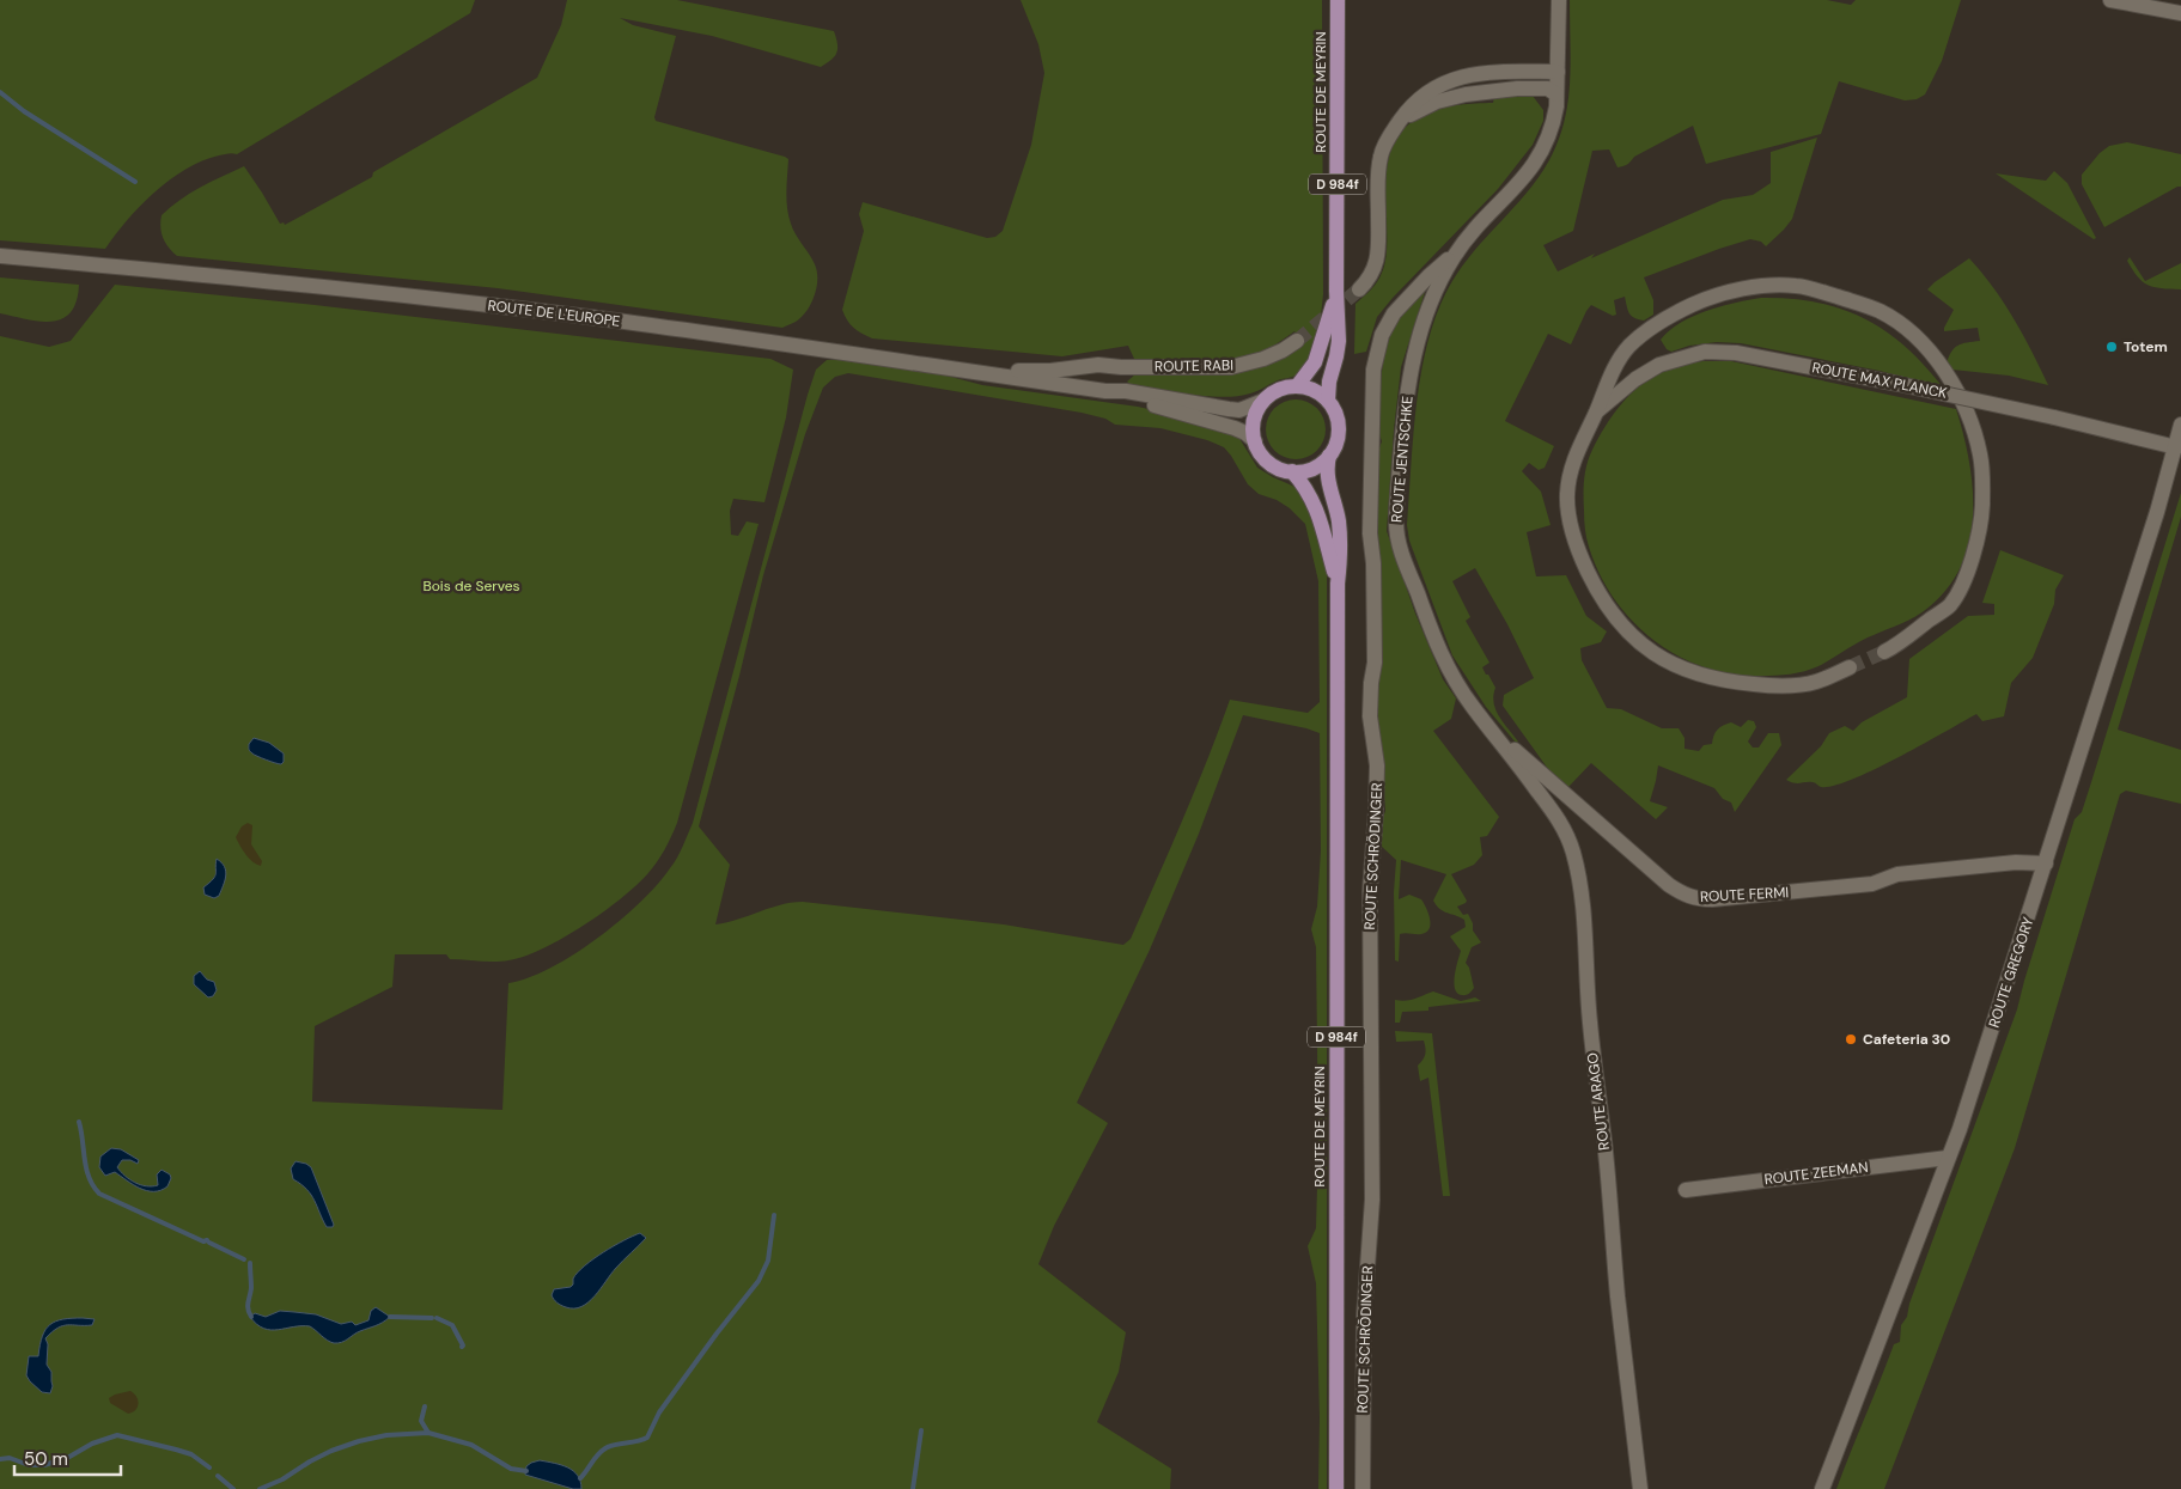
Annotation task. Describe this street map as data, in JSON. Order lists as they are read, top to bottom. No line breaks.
{"streets":{"main road":["ROUTE DE MEYRIN","D 984f"],"street":["ROUTE DE L'EUROPE","ROUTE RABI","ROUTE MAX PLANCK","ROUTE JENTSCHKE","ROUTE SCHRÖDINGER","ROUTE FERMI","ROUTE GREGORY","ROUTE ARAGO","ROUTE ZEEMAN"]},"crossings":[["ROUTE DE MEYRIN","ROUTE DE L'EUROPE"],["ROUTE DE L'EUROPE","ROUTE RABI"],["ROUTE MAX PLANCK","ROUTE GREGORY"],["ROUTE JENTSCHKE","ROUTE SCHRÖDINGER"],["ROUTE JENTSCHKE","ROUTE FERMI"],["ROUTE JENTSCHKE","ROUTE ARAGO"],["ROUTE FERMI","ROUTE GREGORY"],["ROUTE FERMI","ROUTE ARAGO"],["ROUTE GREGORY","ROUTE ZEEMAN"]],"parks":["Bois de Serves"],"places":["Totem","Cafeteria 30"],"scale_bar":"50 m"}
